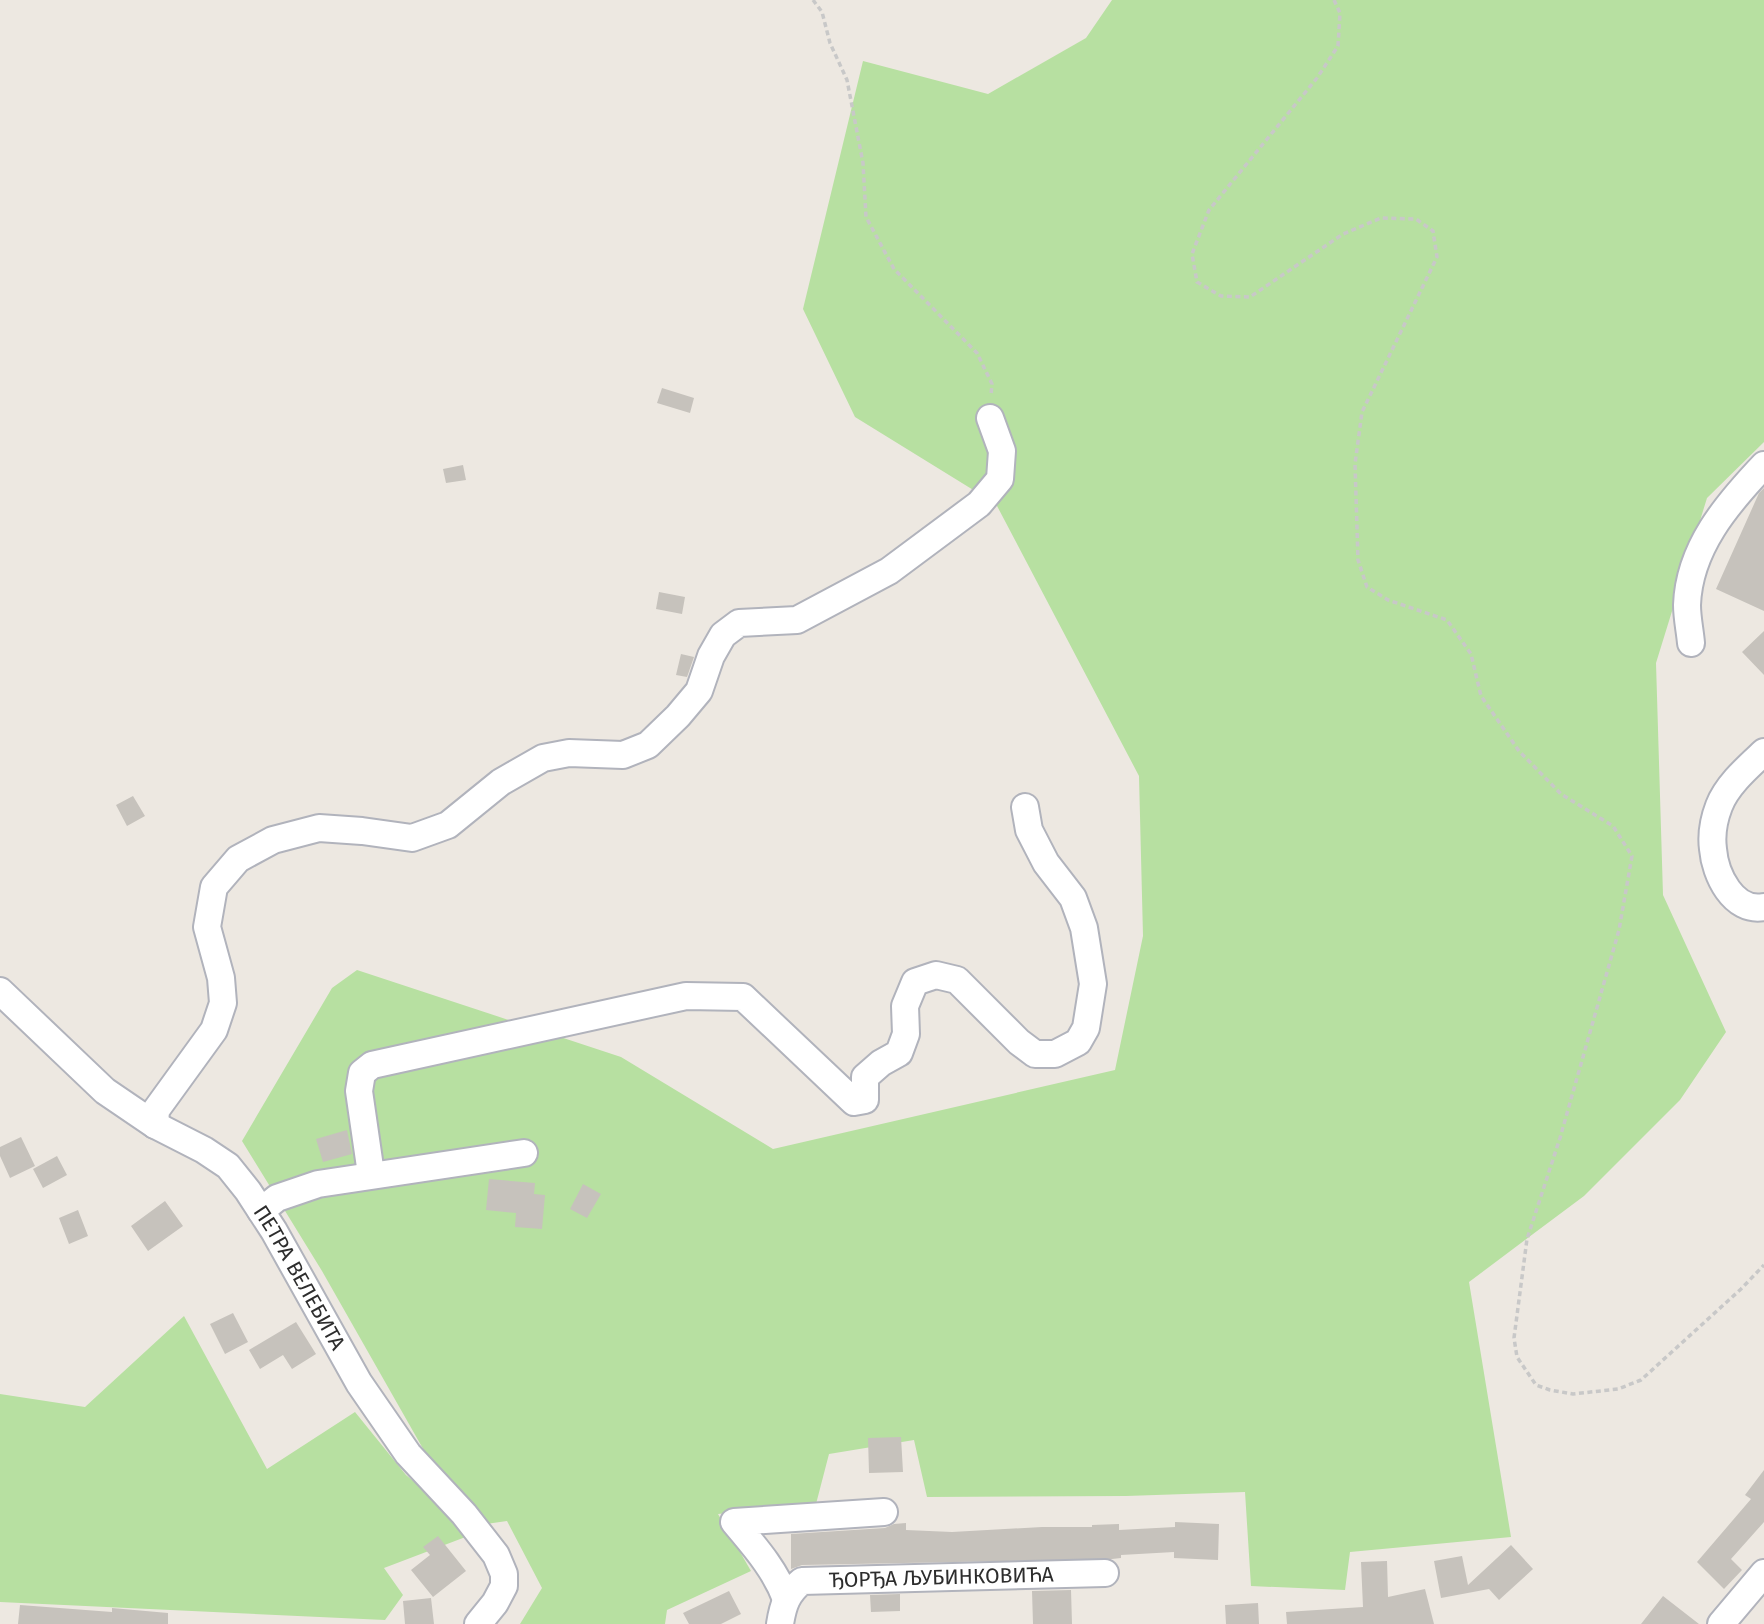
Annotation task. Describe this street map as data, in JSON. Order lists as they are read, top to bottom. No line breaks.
{"streets":{"street":["ПЕТРА ВЕЛЕБИТА","ЂОРЂА ЉУБИНКОВИЋА"]}}
